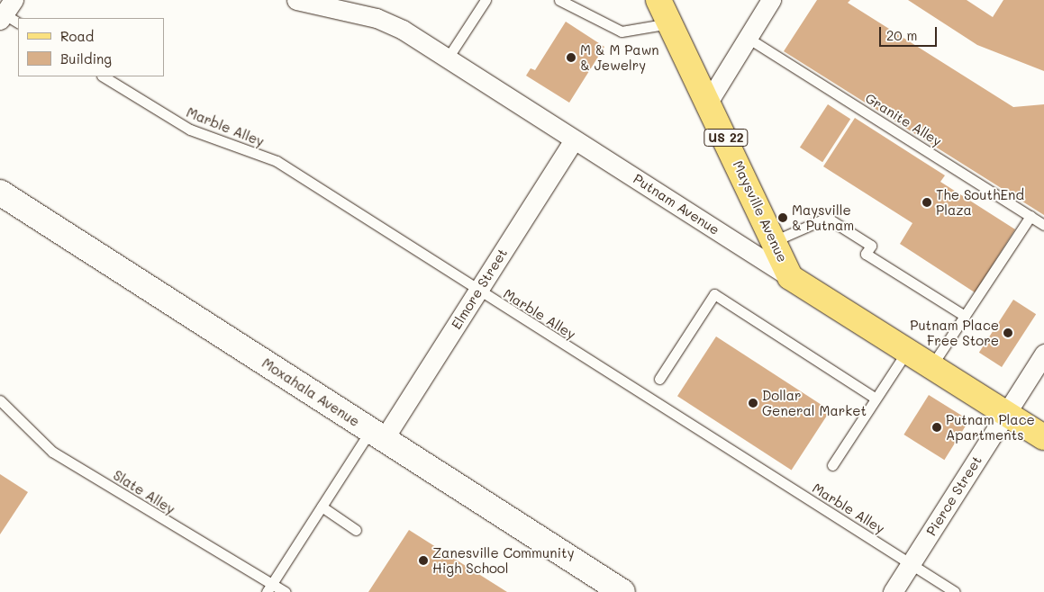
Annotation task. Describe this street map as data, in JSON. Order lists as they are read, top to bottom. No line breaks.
{"streets":{"main road":["US 22","Putnam Avenue","Maysville Avenue"],"street":["Elmore Street","Moxahala Avenue","Pierce Street"],"lane":["Granite Alley","Marble Alley","Slate Alley"]},"crossings":[["Marble Alley","Elmore Street"],["Marble Alley","Pierce Street"],["Putnam Avenue","Maysville Avenue"],["Putnam Avenue","Elmore Street"],["Putnam Avenue","Pierce Street"],["Elmore Street","Moxahala Avenue"]],"places":["M & M Pawn & Jewelry","The SouthEnd Plaza","Maysville & Putnam","Putnam Place Free Store","Dollar General Market","Putnam Place Apartments","Zanesville Community High School"],"legend":["Road","Building"],"scale_bar":"20 m"}
